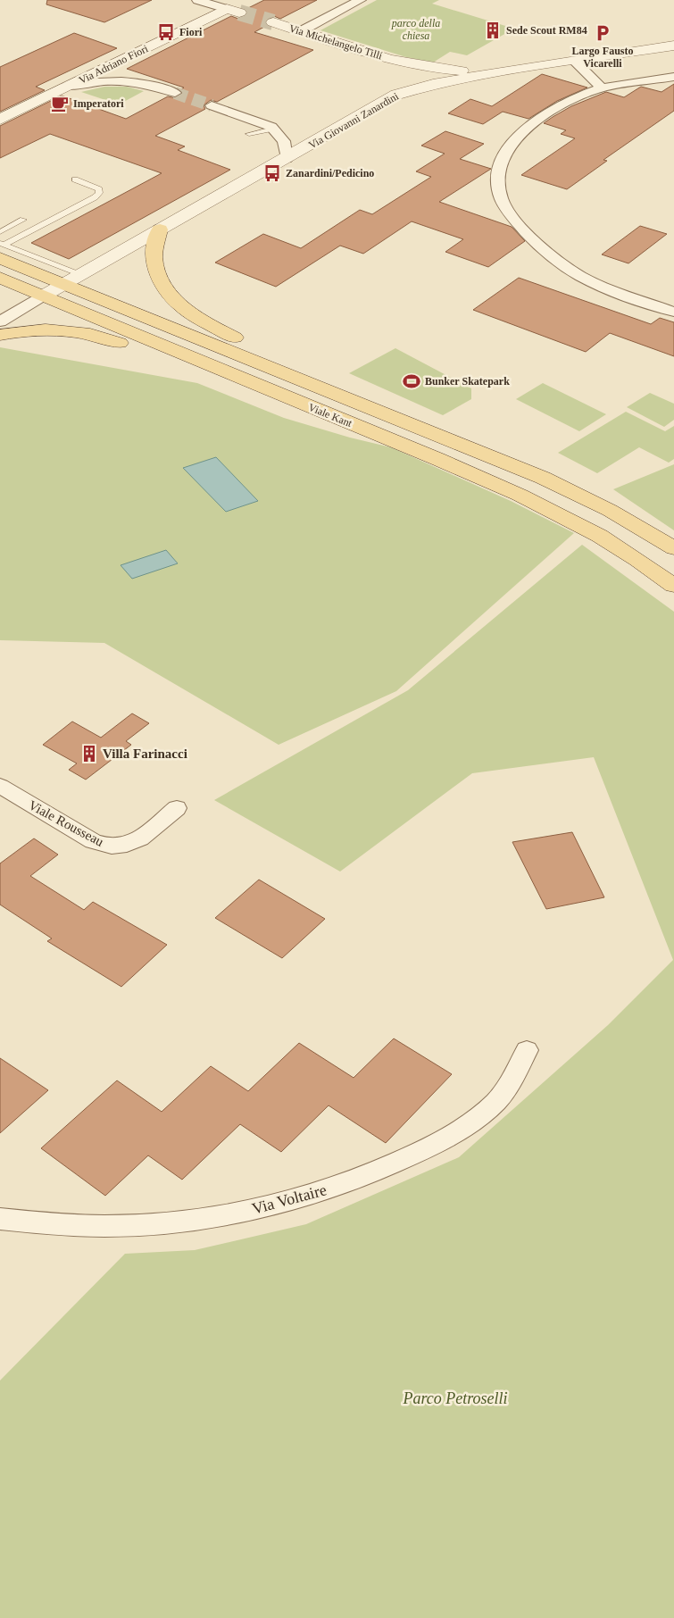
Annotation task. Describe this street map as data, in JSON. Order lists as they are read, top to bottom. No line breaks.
{"streets":{"main road":["Viale Kant"],"street":["Via Michelangelo Tilli","Via Adriano Fiori","Via Giovanni Zanardini","Viale Rousseau","Via Voltaire"]},"crossings":[["Via Michelangelo Tilli","Via Giovanni Zanardini"],["Via Giovanni Zanardini","Viale Kant"]],"parks":["parco della chiesa","Parco Petroselli"],"places":{"building":["Sede Scout RM84","Villa Farinacci"],"bus stop":["Fiori","Zanardini/Pedicino"],"parking":["Largo Fausto Vicarelli"],"cafe":["Imperatori"],"sports":["Bunker Skatepark"]}}
